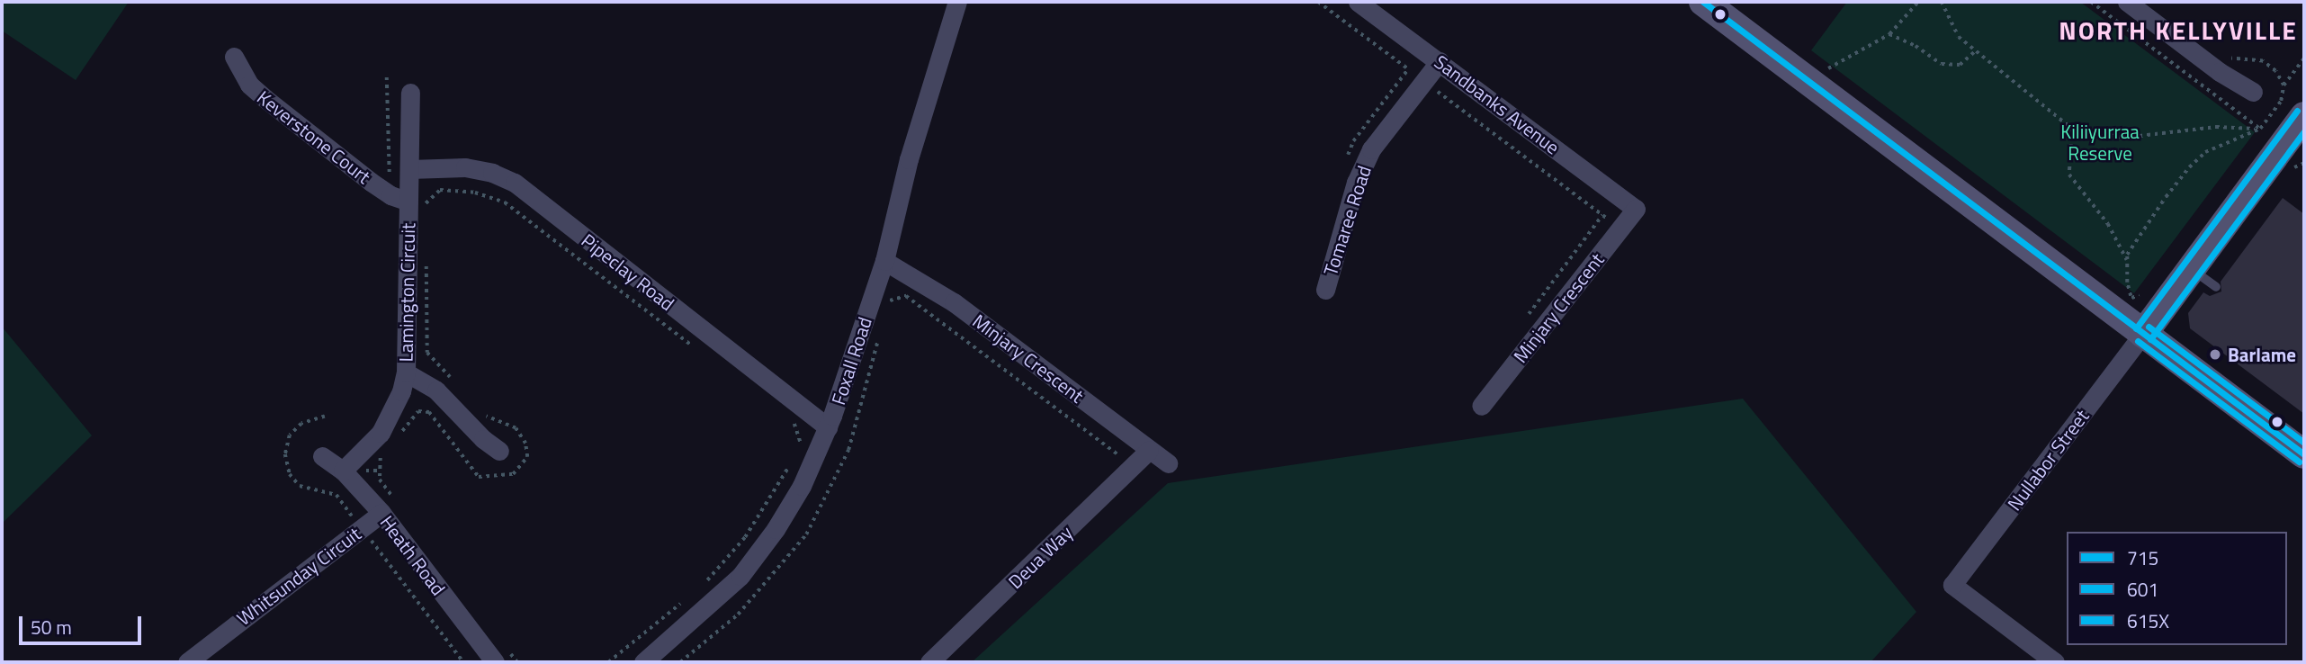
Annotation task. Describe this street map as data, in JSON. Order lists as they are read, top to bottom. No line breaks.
{"streets":{"street":["Sandbanks Avenue","Keverstone Court","Tomaree Road","Pipeclay Road","Lamington Circuit","Minjary Crescent","Foxall Road","Nullabor Street","Heath Road","Deua Way","Whitsunday Circuit"]},"crossings":[["Sandbanks Avenue","Tomaree Road"],["Sandbanks Avenue","Minjary Crescent"],["Keverstone Court","Lamington Circuit"],["Pipeclay Road","Lamington Circuit"],["Pipeclay Road","Foxall Road"],["Lamington Circuit","Heath Road"],["Minjary Crescent","Foxall Road"],["Minjary Crescent","Deua Way"],["Heath Road","Whitsunday Circuit"]],"districts":["NORTH KELLYVILLE"],"parks":["Kiliiyurraa Reserve"],"places":["Barlame"],"lines":["transit line 715","transit line 615X","transit line 601"],"legend":["715","601","615X"],"scale_bar":"50 m"}
